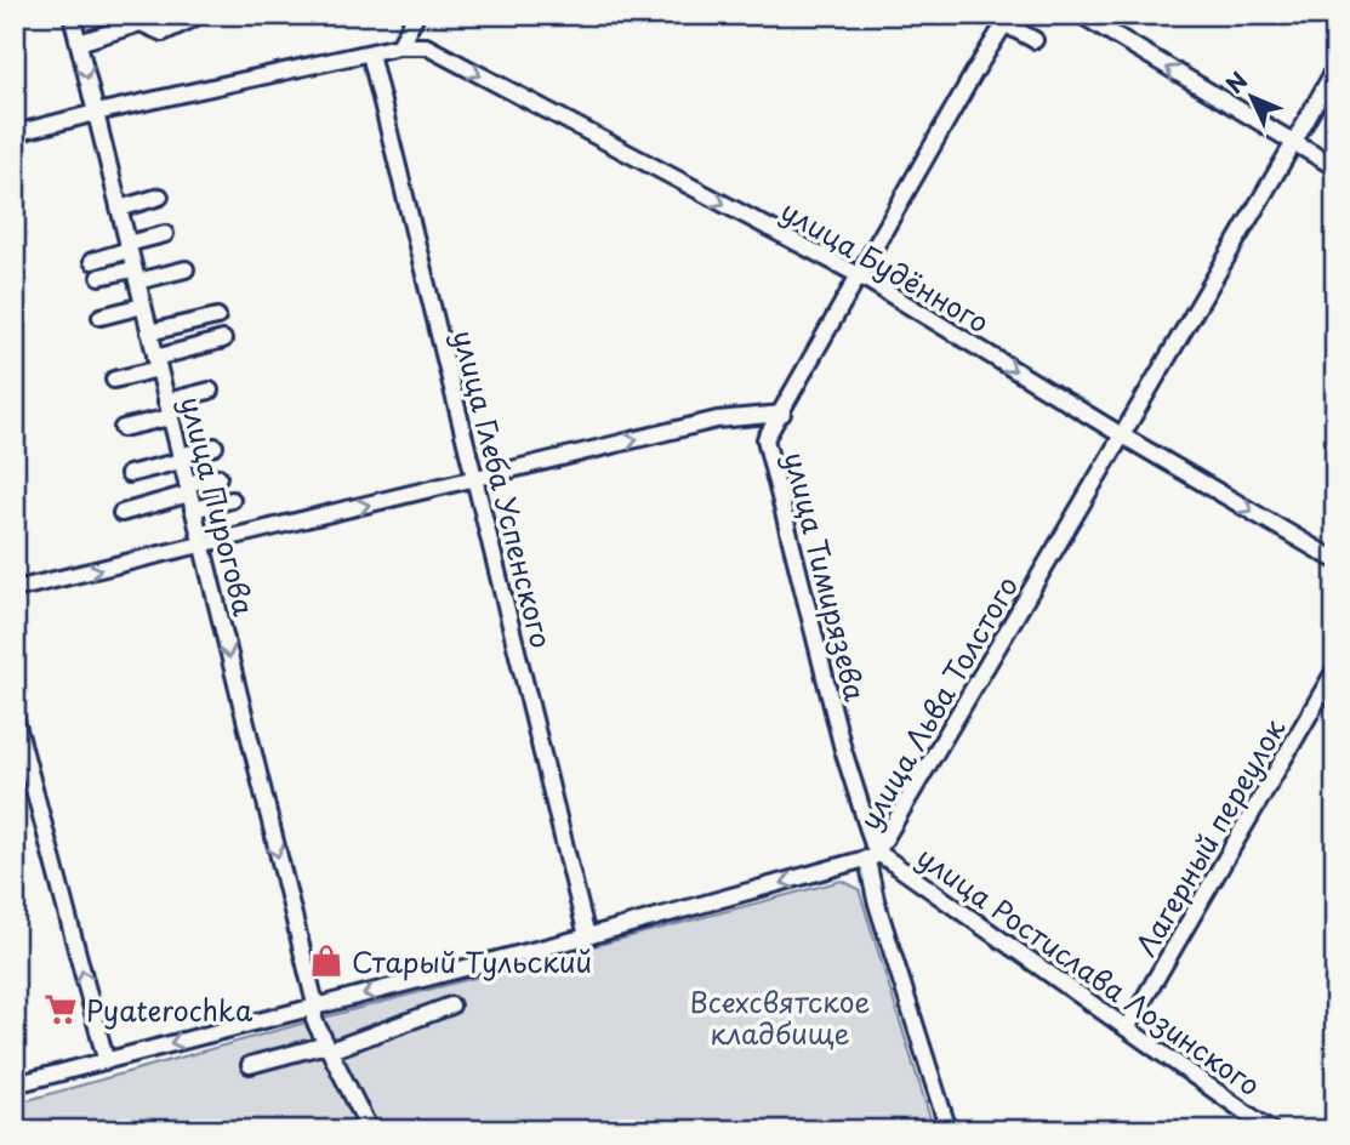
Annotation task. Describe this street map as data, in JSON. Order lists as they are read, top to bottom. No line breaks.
{"streets":{"street":["улица Будённого","улица Глеба Успенского","улица Пирогова","улица Тимирязева","улица Льва Толстого","Лагерный переулок","улица Ростислава Лозинского"]},"crossings":[["улица Будённого","улица Тимирязева"],["улица Будённого","улица Льва Толстого"],["улица Глеба Успенского","улица Льва Толстого"],["улица Пирогова","улица Льва Толстого"],["улица Тимирязева","улица Льва Толстого"],["улица Тимирязева","улица Ростислава Лозинского"],["улица Льва Толстого","улица Ростислава Лозинского"],["Лагерный переулок","улица Ростислава Лозинского"]],"one_way":["улица Будённого","улица Пирогова","улица Льва Толстого"],"parks":["Всехсвятское кладбище"],"places":{"shop":["Старый Тульский"],"supermarket":["Pyaterochka"]},"north":"top left"}
